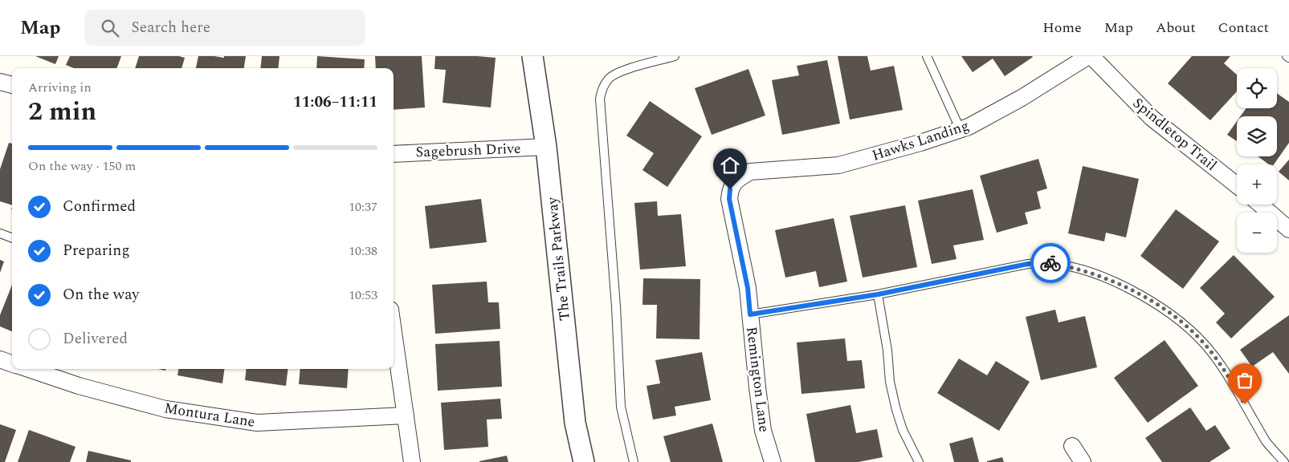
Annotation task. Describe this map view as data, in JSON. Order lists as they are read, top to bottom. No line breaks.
{"streets":{"street":["Spindletop Trail","Hawks Landing","Sagebrush Drive","The Trails Parkway","Remington Lane","Montura Lane"]},"crossings":[["Hawks Landing","Remington Lane"],["Sagebrush Drive","The Trails Parkway"]],"page":{"header":"Map","search":"Search here","nav":["Home","Map","About","Contact"],"map_buttons":["+","−"],"heading":["2 min","Arriving in","11:06–11:11"],"bar":"On the way · 150 m","list":[["Confirmed","10:37"],["Preparing","10:38"],["On the way","10:53"],"Delivered"]}}
